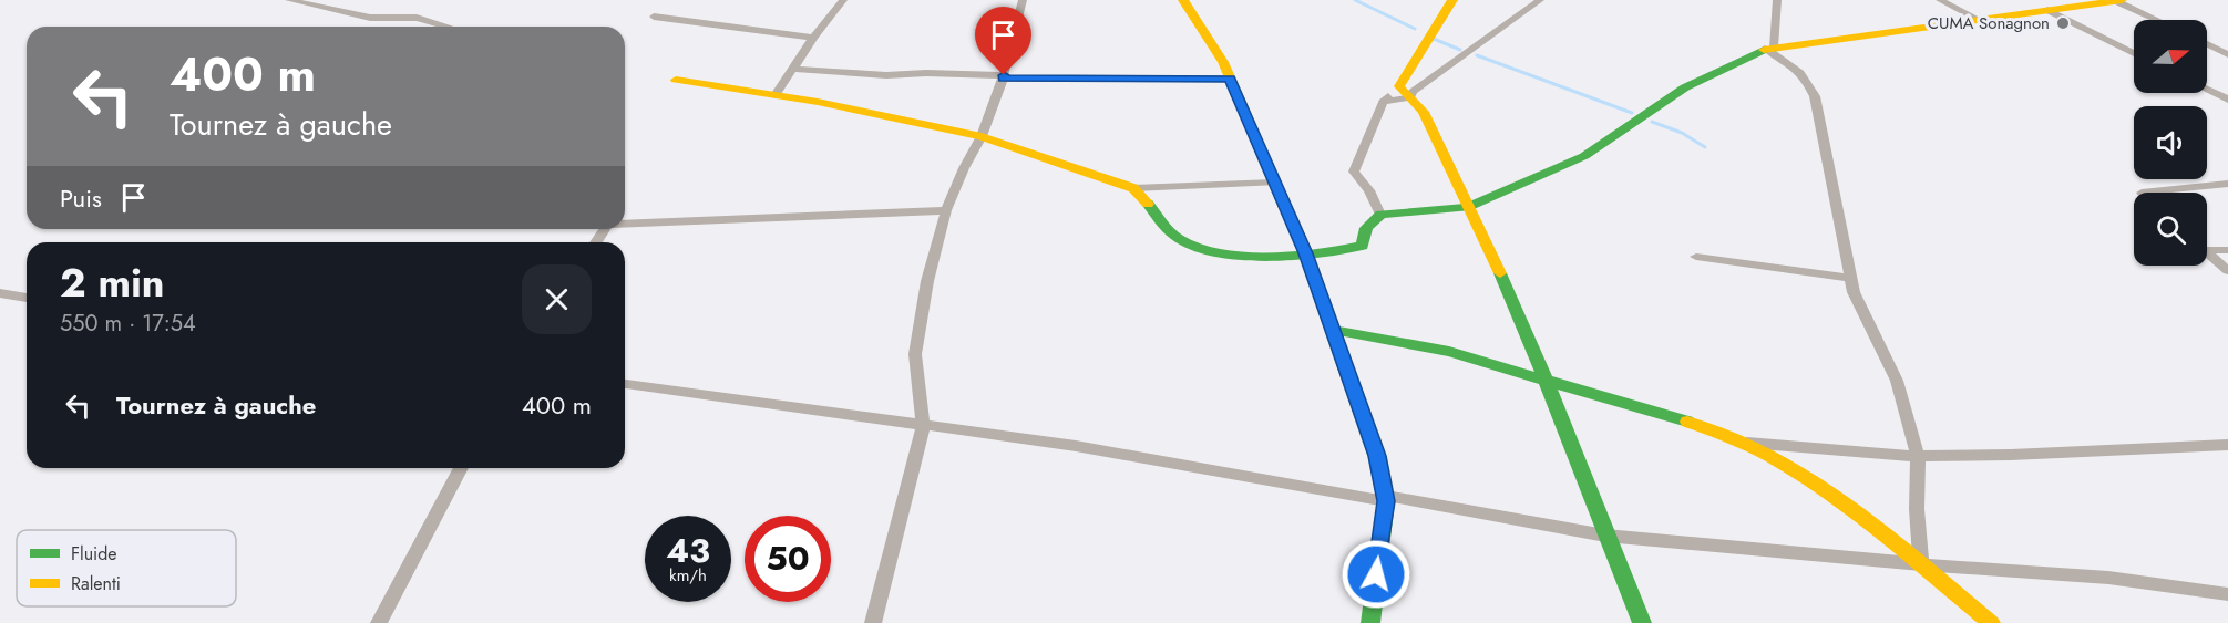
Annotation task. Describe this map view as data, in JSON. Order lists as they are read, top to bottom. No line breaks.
{"places":["CUMA Sonagnon"],"legend":["Fluide","Ralenti"],"north":"right","page":{"turn":["400 m","Tournez à gauche"],"then":"Puis","heading":["2 min","550 m · 17:54"],"list":[{"name":"Tournez à gauche","value":"400 m"}],"speed":"43 km/h","limit":"50"}}
